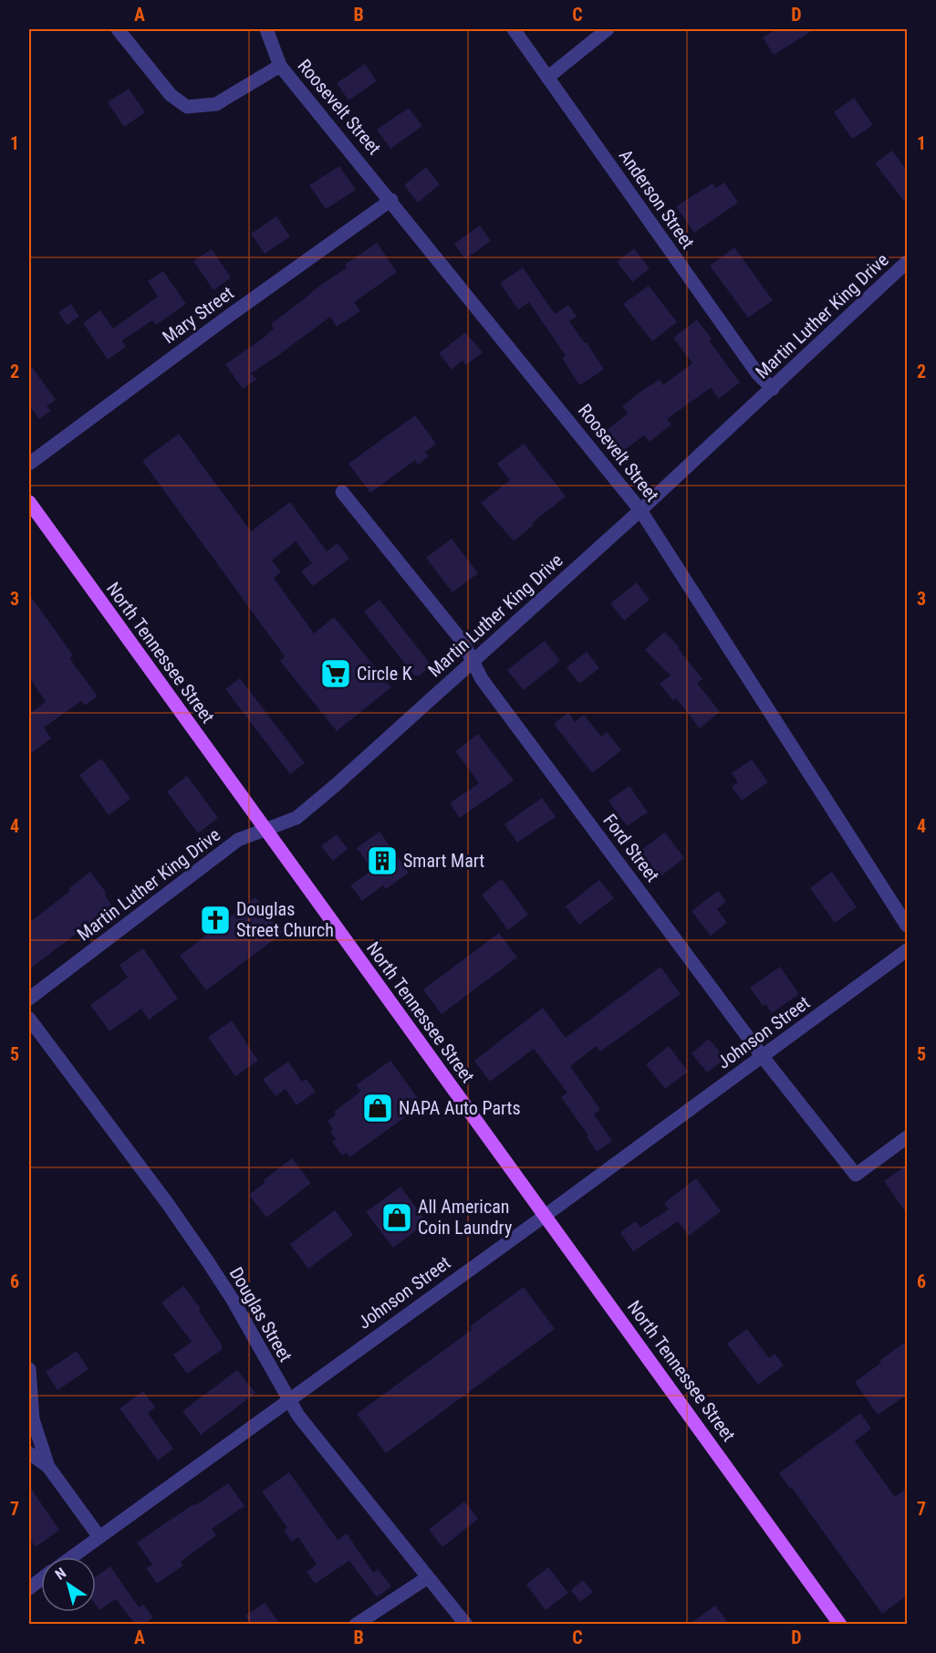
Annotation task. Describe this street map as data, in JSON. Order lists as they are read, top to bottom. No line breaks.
{"streets":{"main road":["North Tennessee Street"],"street":["Roosevelt Street","Anderson Street","Mary Street","Martin Luther King Drive","Ford Street","Johnson Street","Douglas Street"]},"crossings":[["Roosevelt Street","Mary Street"],["Roosevelt Street","Martin Luther King Drive"],["Anderson Street","Martin Luther King Drive"],["Martin Luther King Drive","North Tennessee Street"],["Martin Luther King Drive","Ford Street"],["North Tennessee Street","Johnson Street"],["Ford Street","Johnson Street"],["Johnson Street","Douglas Street"]],"places":{"supermarket":["Circle K"],"building":["Smart Mart"],"church":["Douglas Street Church"],"shop":["NAPA Auto Parts","All American Coin Laundry"]},"north":"top left","grid":{"columns":["A","B","C","D"],"rows":["1","2","3","4","5","6","7"]}}
